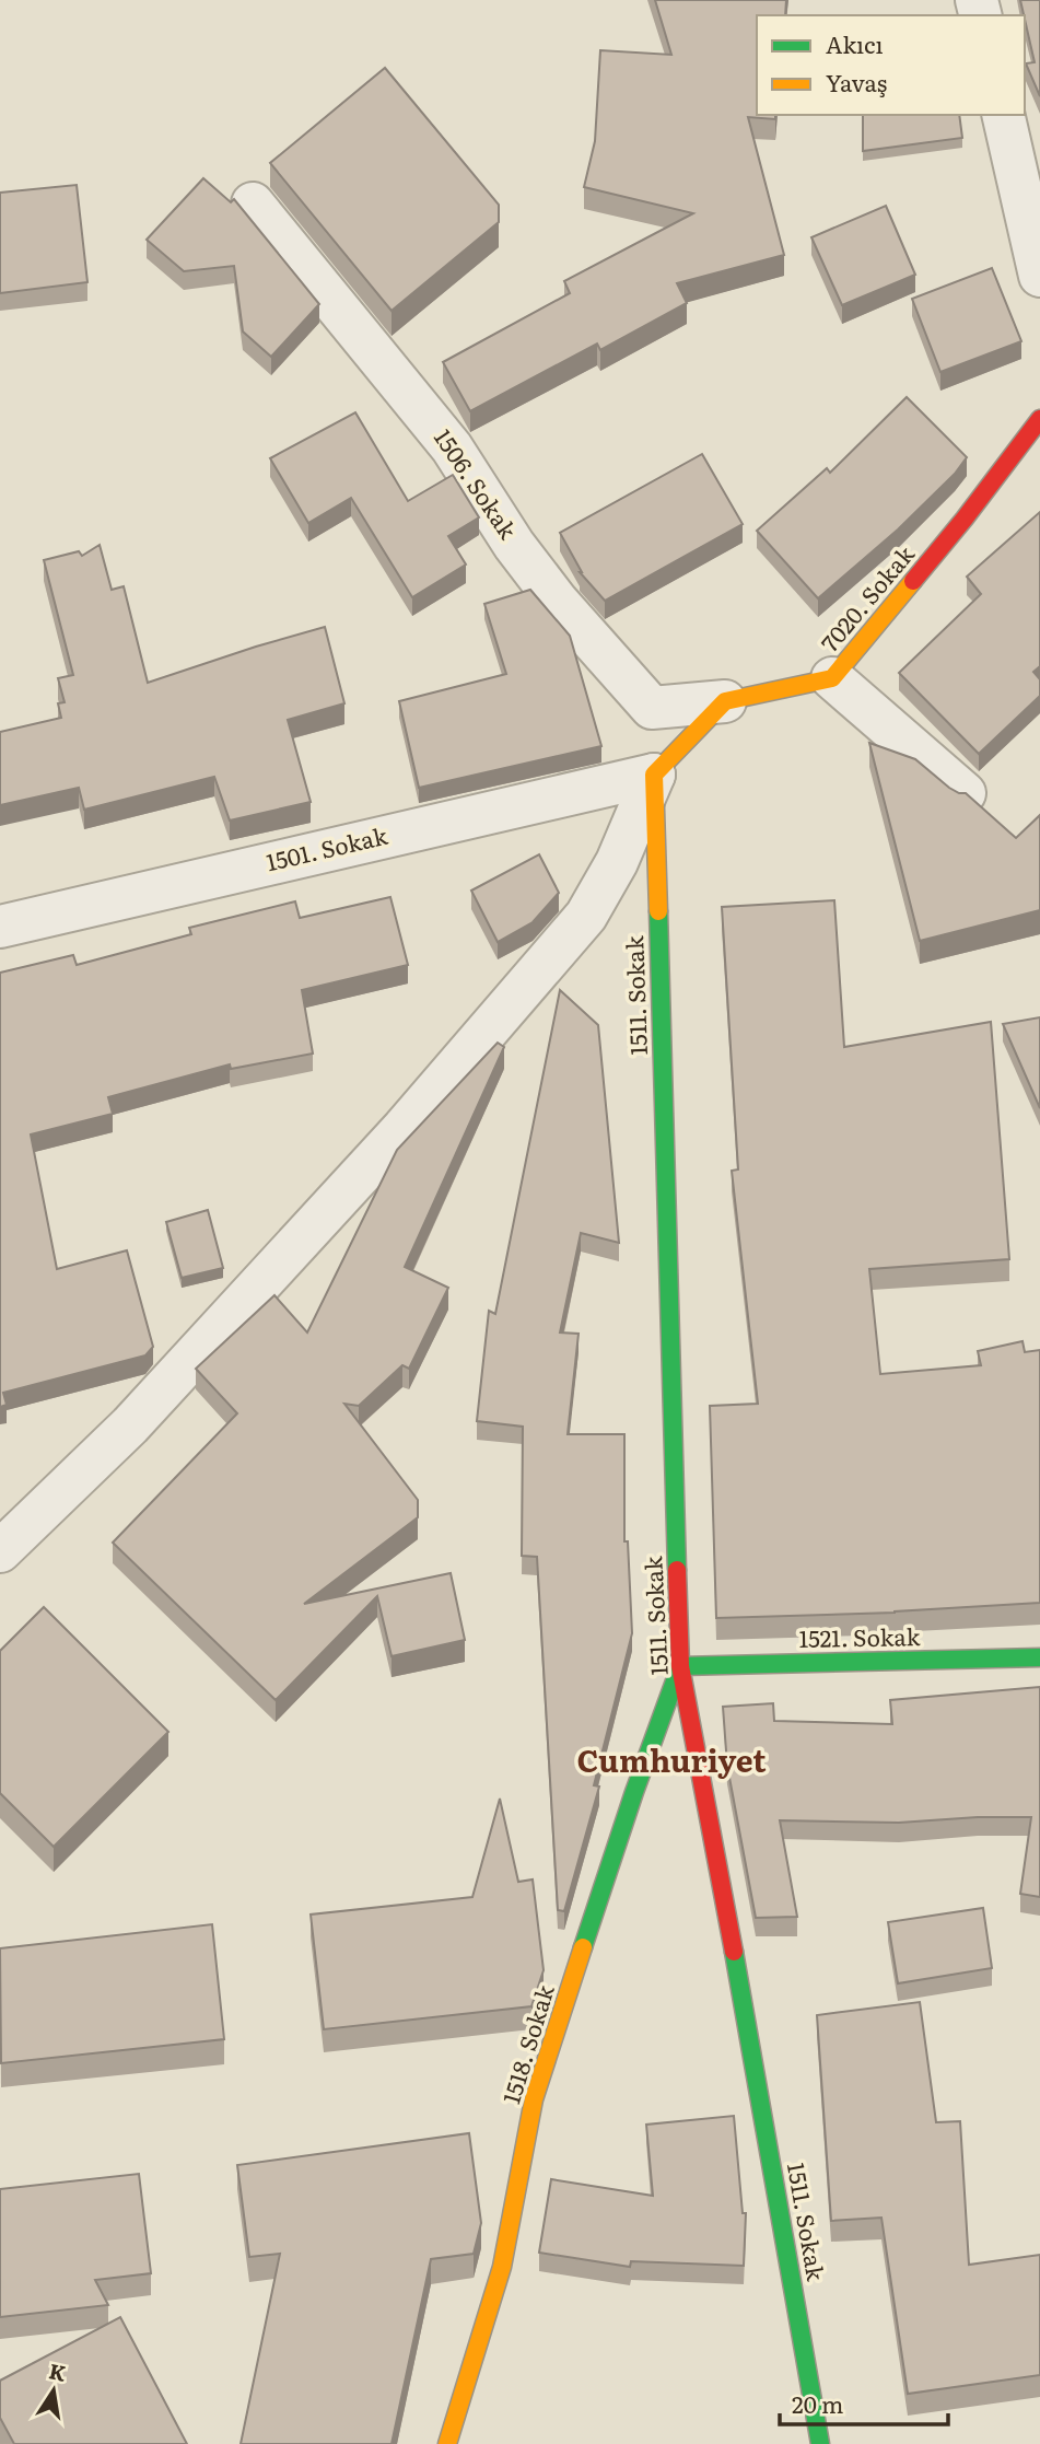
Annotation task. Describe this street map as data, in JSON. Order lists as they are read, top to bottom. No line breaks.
{"streets":{"street":["1506. Sokak","7020. Sokak","1501. Sokak","1511. Sokak","1521. Sokak","1518. Sokak"]},"crossings":[["1506. Sokak","7020. Sokak"],["1501. Sokak","1511. Sokak"],["1511. Sokak","1521. Sokak"],["1511. Sokak","1518. Sokak"],["1521. Sokak","1518. Sokak"]],"districts":["Cumhuriyet"],"legend":["Akıcı","Yavaş"],"scale_bar":"20 m","north":"top"}
